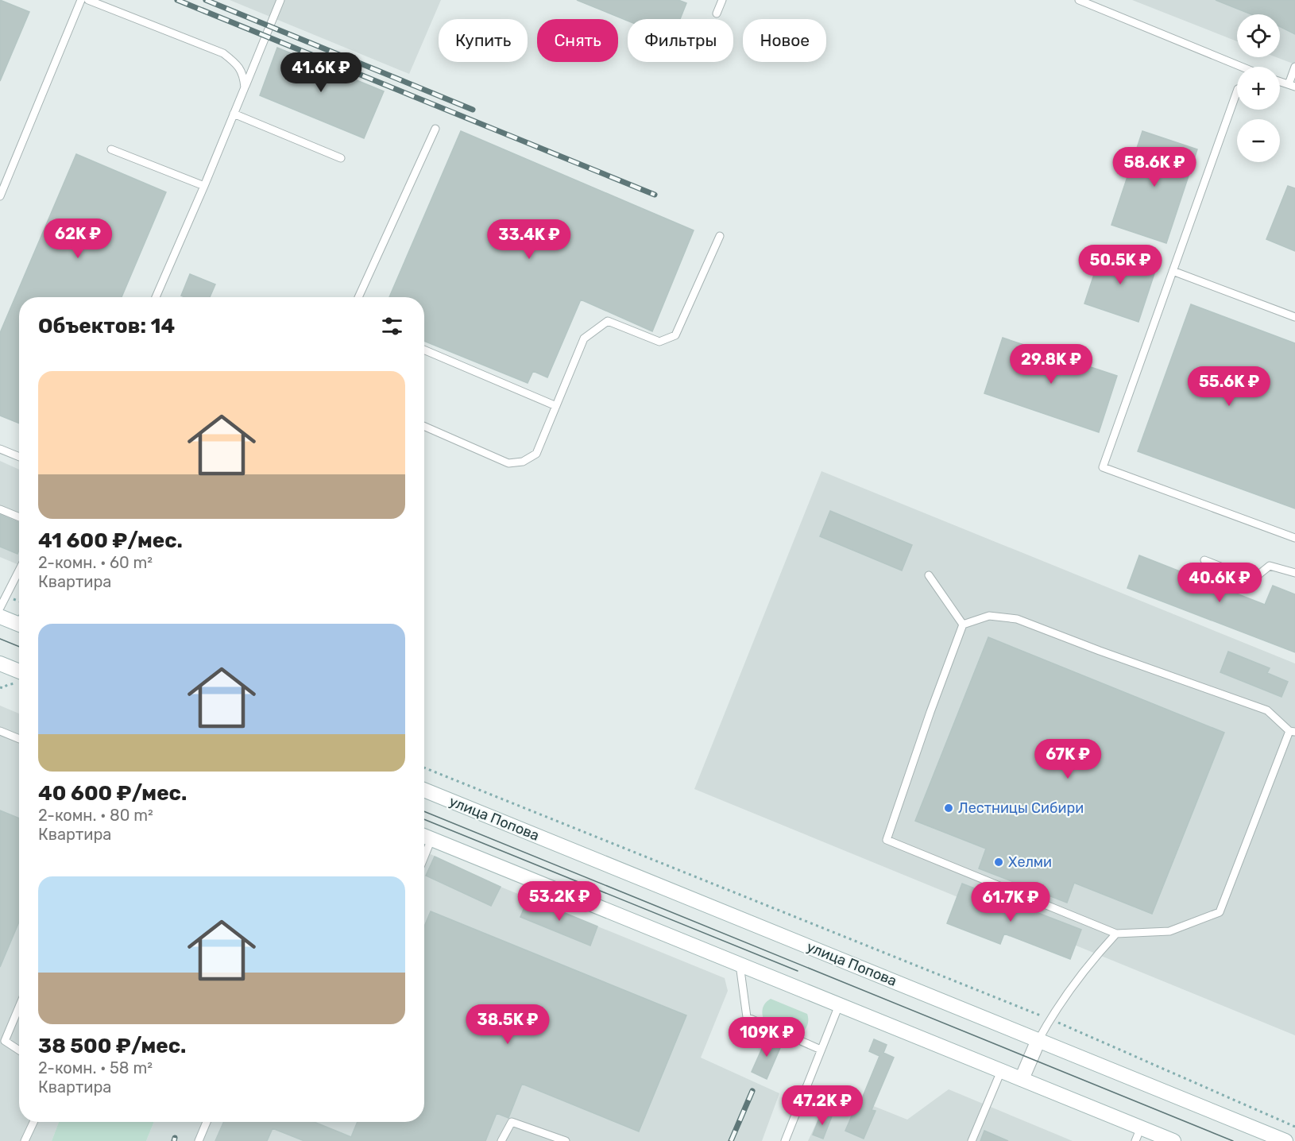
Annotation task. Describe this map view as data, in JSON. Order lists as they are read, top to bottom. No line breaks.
{"streets":{"main road":["улица Попова"]},"places":["Лестницы Сибири","Хелми"],"page":{"map_buttons":["+","−"],"chip":["Купить","Снять","Фильтры","Новое"],"price":["41.6K ₽","58.6K ₽","62K ₽","33.4K ₽","50.5K ₽","29.8K ₽","55.6K ₽","40.6K ₽","67K ₽","53.2K ₽","61.7K ₽","38.5K ₽","109K ₽","47.2K ₽"],"heading":"Объектов: 14","list":[{"name":"41 600 ₽/мес.","note":"2-комн. · 60 m² · Квартира"},{"name":"40 600 ₽/мес.","note":"2-комн. · 80 m² · Квартира"},{"name":"38 500 ₽/мес.","note":"2-комн. · 58 m² · Квартира"}]}}
